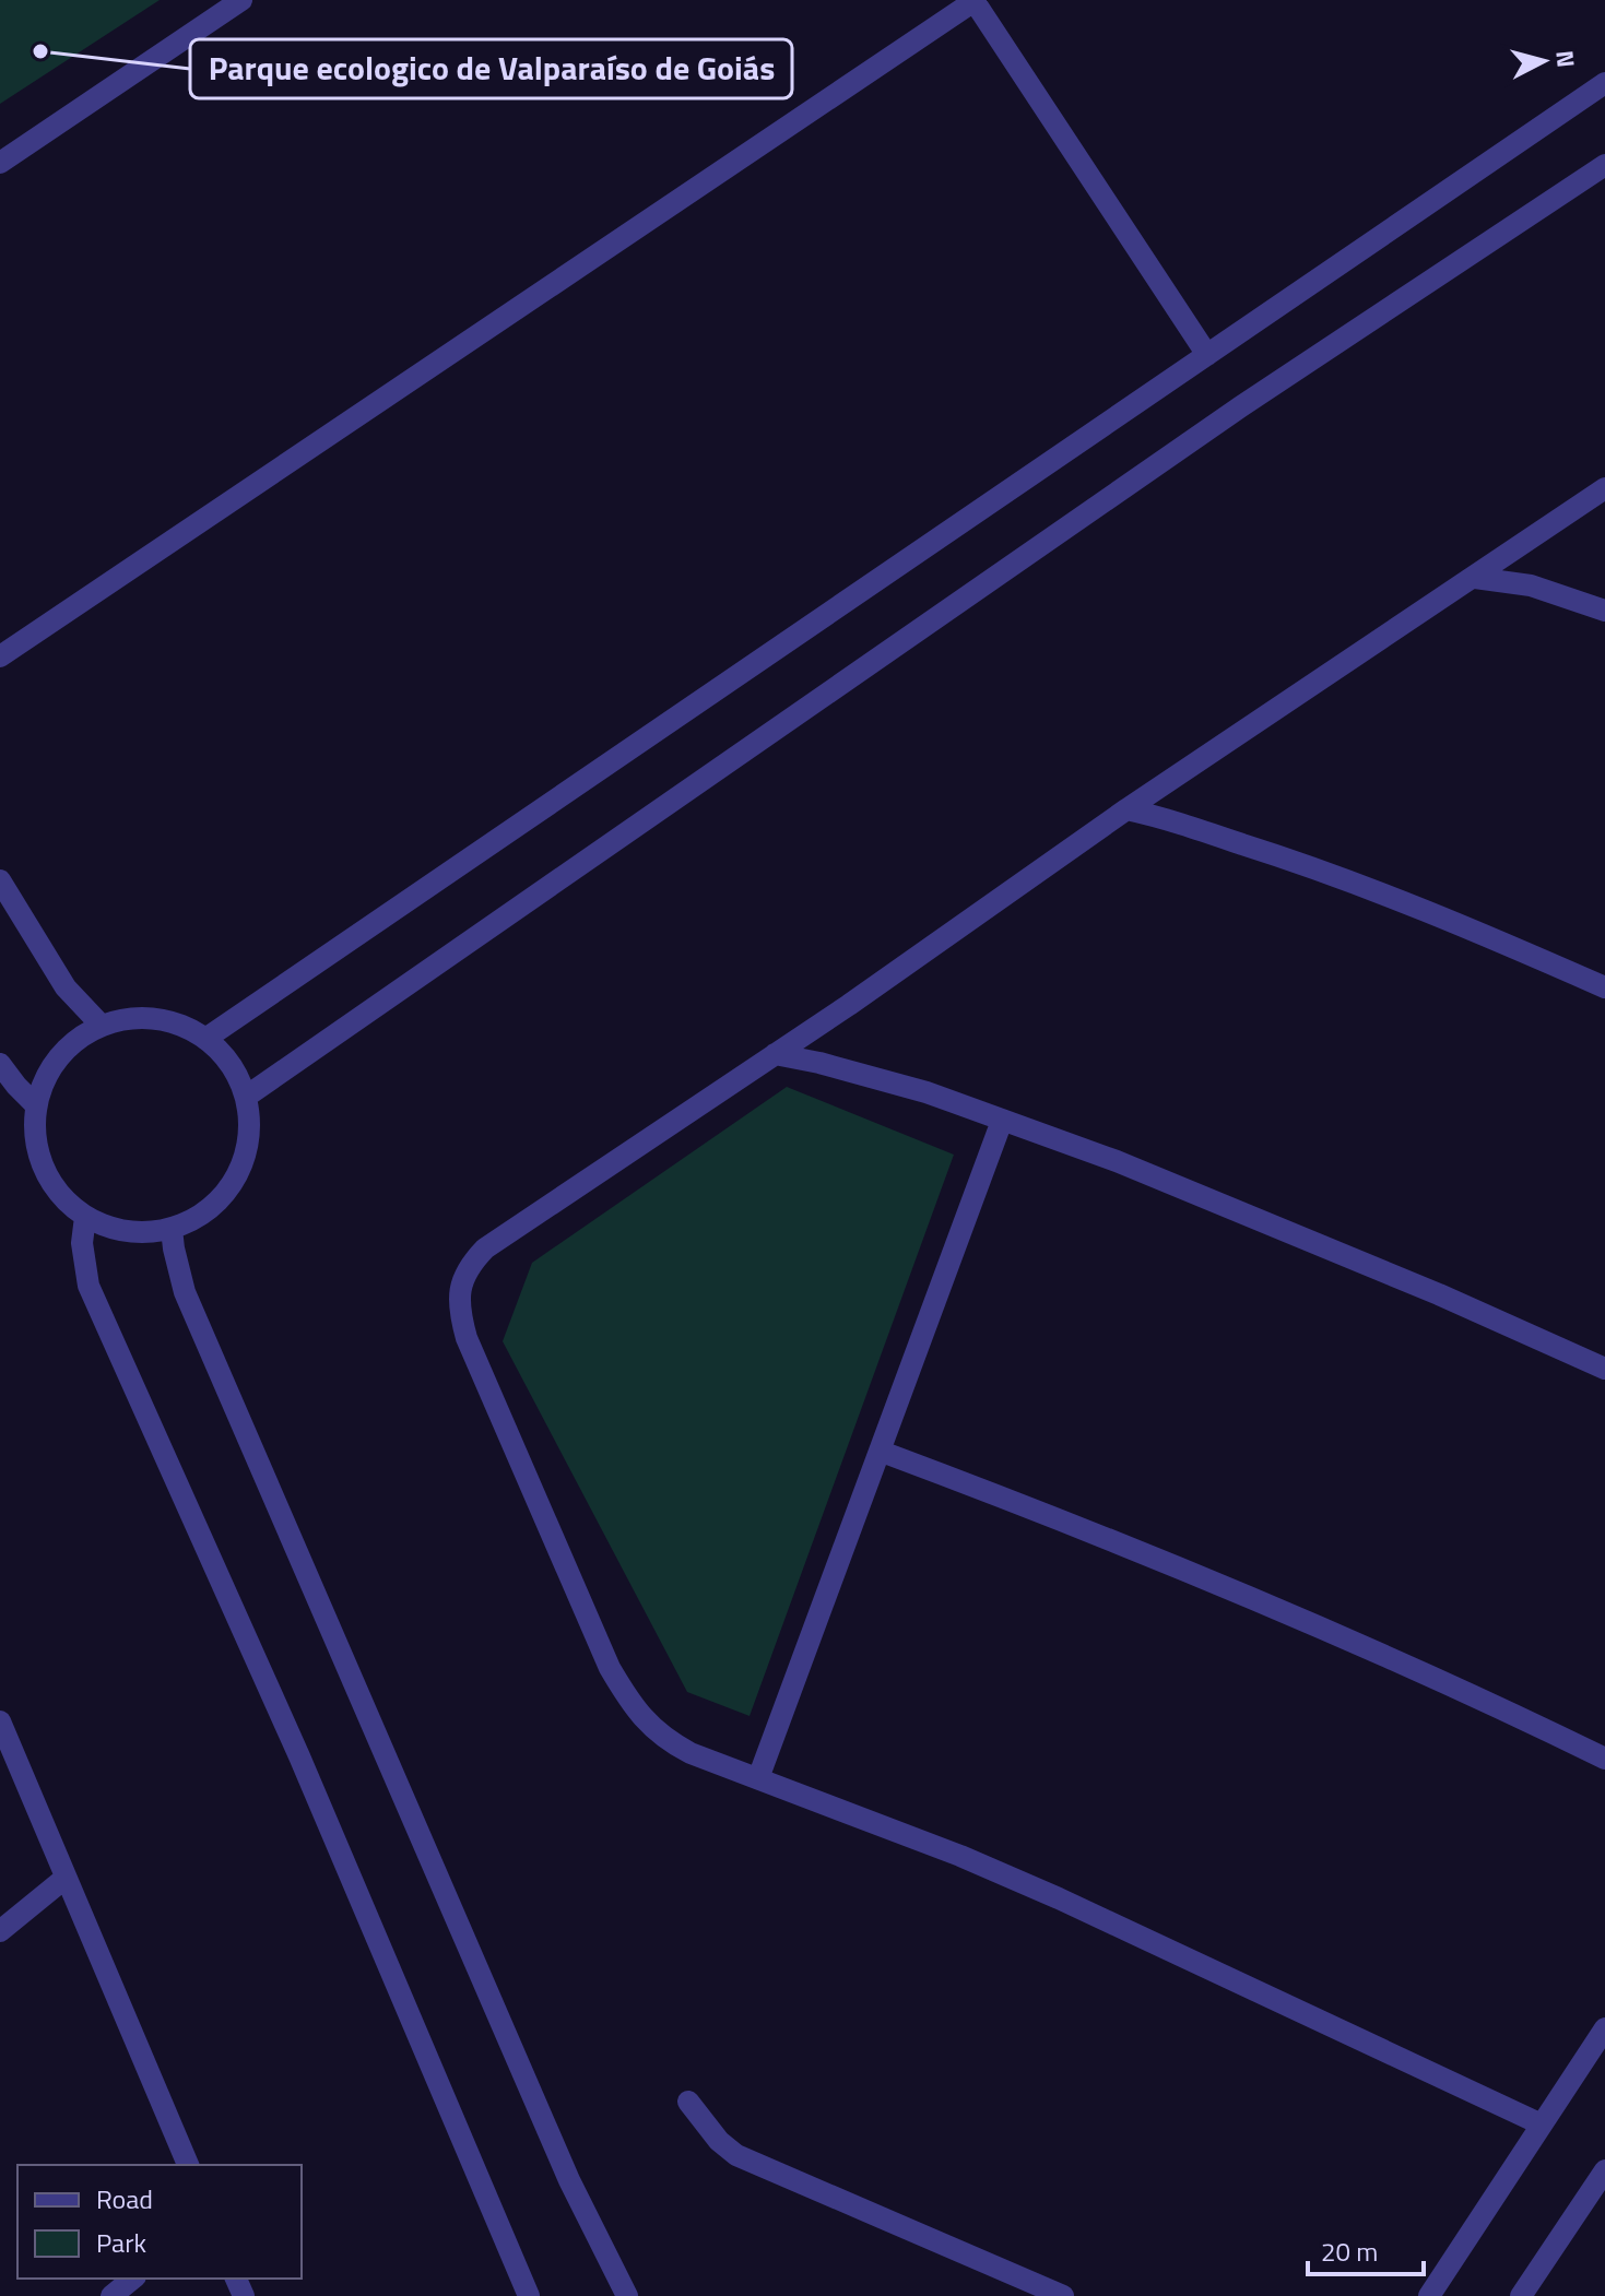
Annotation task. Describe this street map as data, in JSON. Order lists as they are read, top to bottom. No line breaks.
{"places":["Parque ecologico de Valparaíso de Goiás"],"legend":["Road","Park"],"scale_bar":"20 m","north":"right"}
